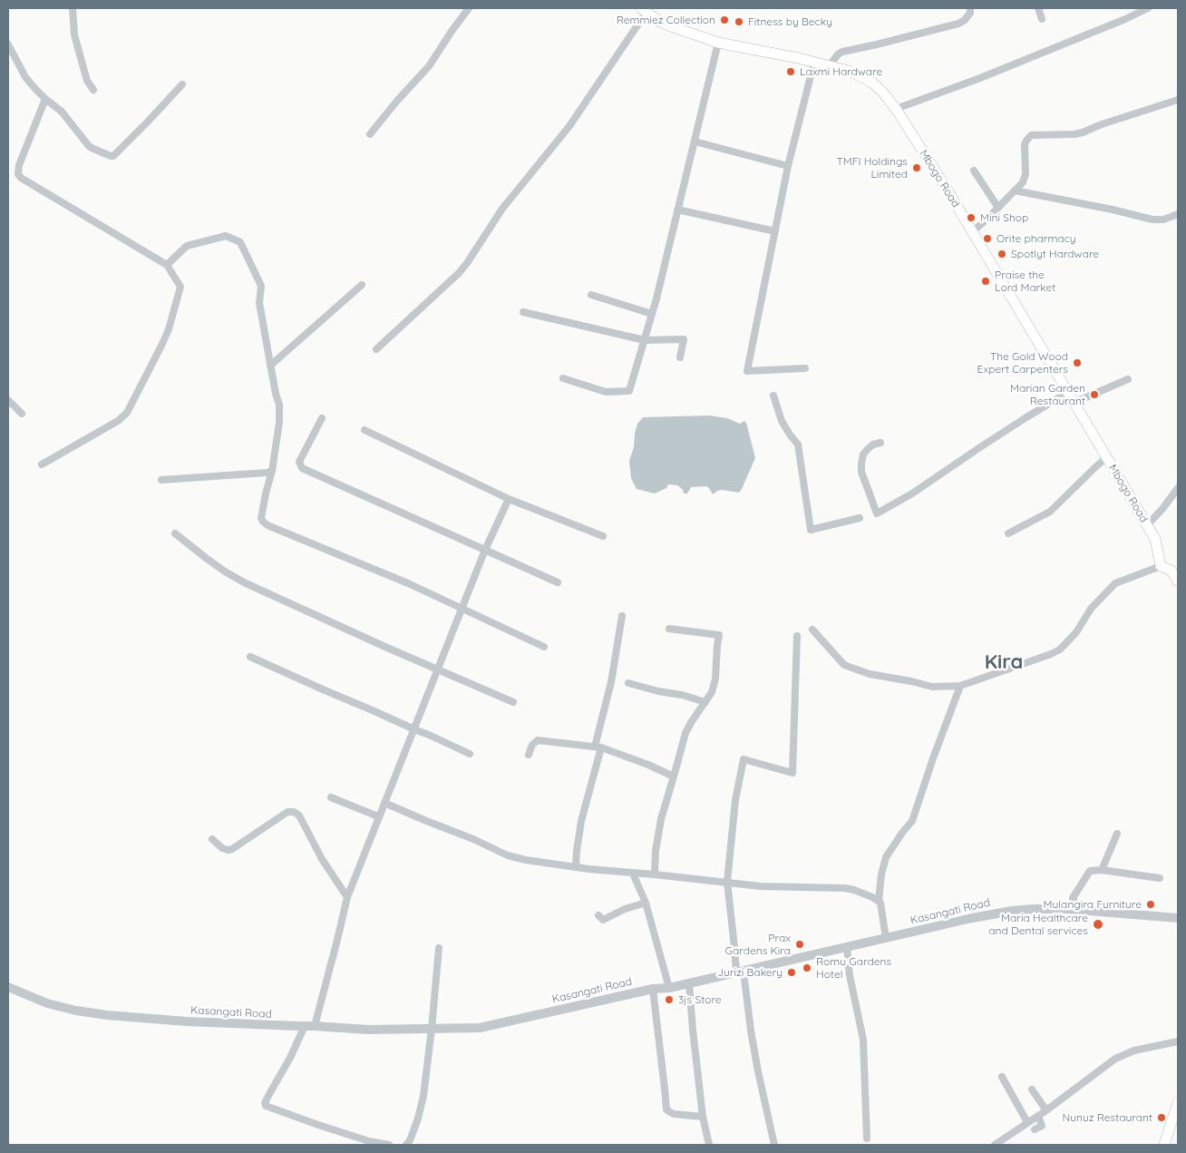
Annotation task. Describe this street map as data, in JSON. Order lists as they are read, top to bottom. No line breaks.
{"streets":{"main road":["Mbogo Road"],"street":["Kasangati Road"]},"districts":["Kira"],"places":["Remmiez Collection","Fitness by Becky","Laxmi Hardware","TMFI Holdings Limited","Mini Shop","Orite pharmacy","Spotlyt Hardware","Praise the Lord Market","The Gold Wood Expert Carpenters","Marian Garden Restaurant","Mulangira Furniture","Maria Healthcare and Dental services","Prax Gardens Kira","Romu Gardens Hotel","Jurizi Bakery","3js Store","Nunuz Restaurant"]}
